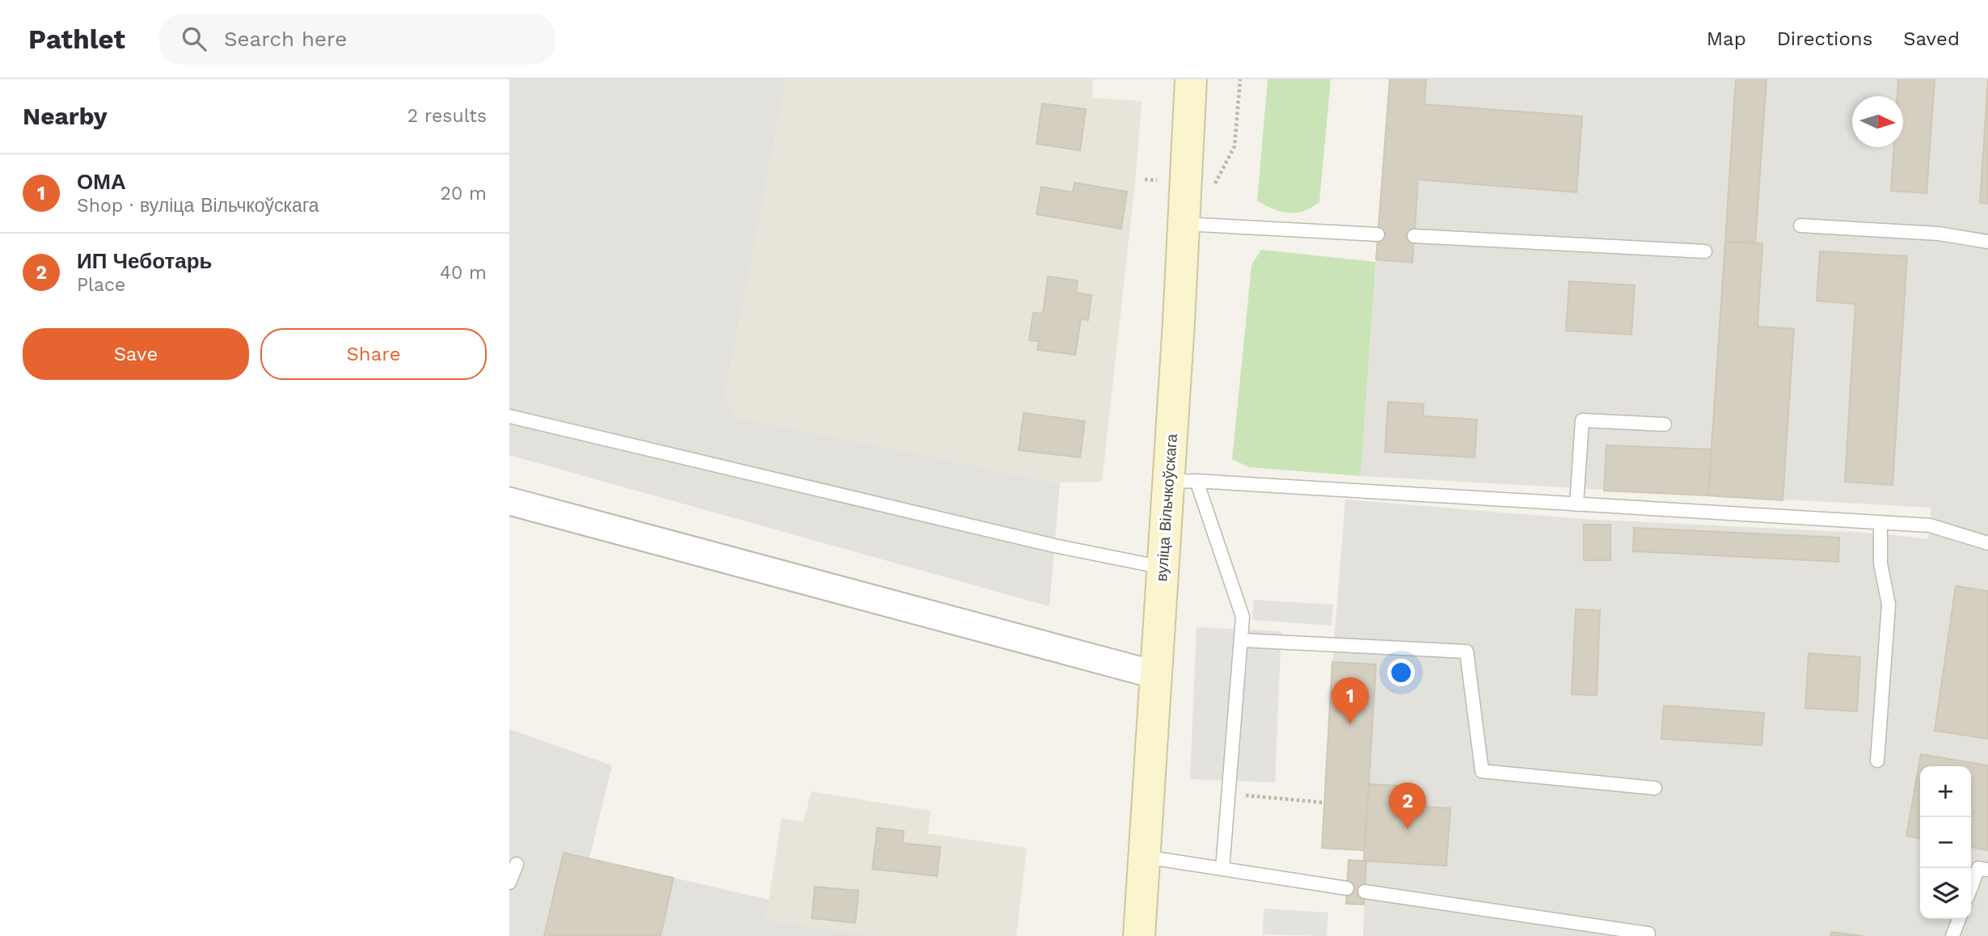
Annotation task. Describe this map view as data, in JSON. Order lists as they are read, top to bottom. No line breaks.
{"streets":{"main road":["вуліца Вільчкоўскага"]},"north":"right","page":{"header":"Pathlet","search":"Search here","nav":["Map","Directions","Saved"],"heading":["Nearby","2 results"],"list":[{"mark":"1","name":"ОМА","note":"Shop · вуліца Вільчкоўскага","value":"20 m"},{"mark":"2","name":"ИП Чеботарь","note":"Place","value":"40 m"}],"buttons":["Save","Share"],"pins":["1","2"],"map_buttons":["+","−"]}}
